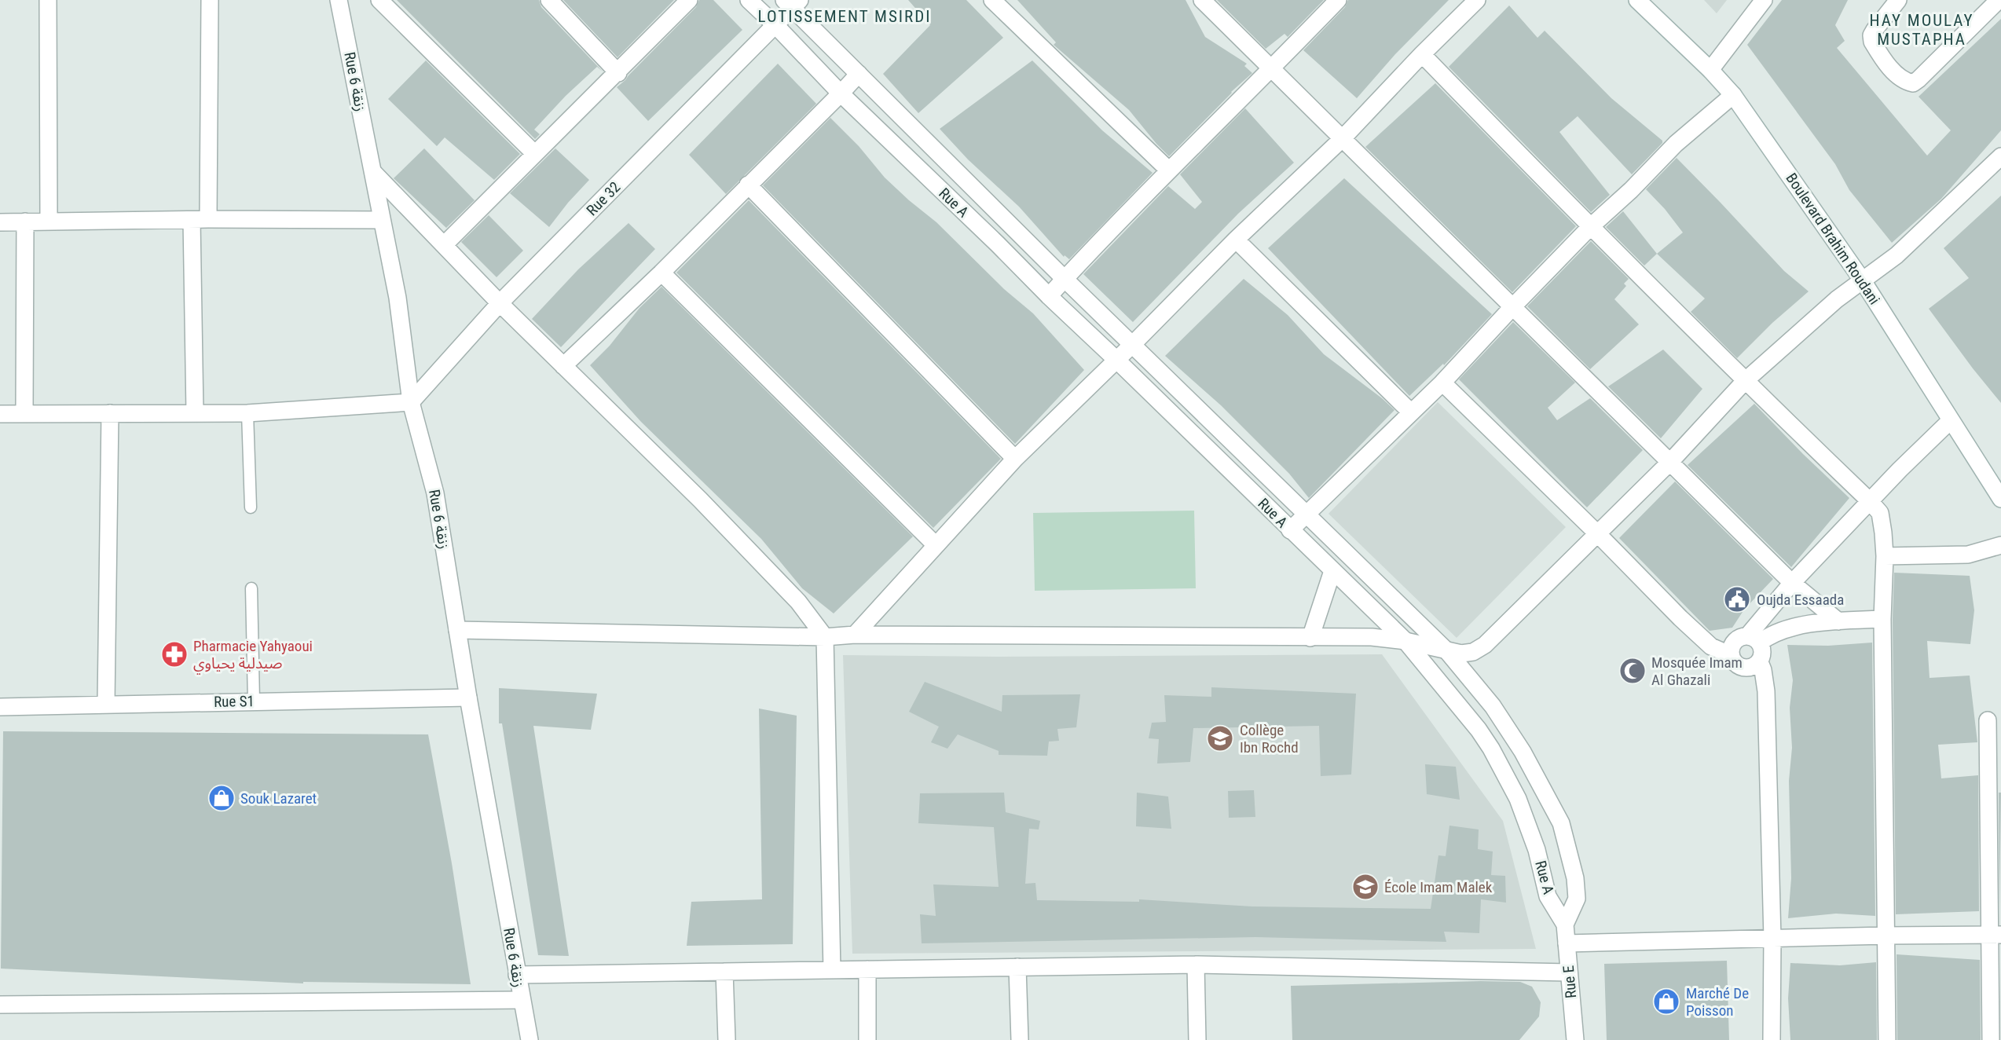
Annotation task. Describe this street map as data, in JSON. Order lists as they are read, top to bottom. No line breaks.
{"streets":{"street":["Rue 6 زنقة","Rue 32","Rue A","Boulevard Brahim Roudani","Rue S1","Rue E"]},"crossings":[["Rue 6 زنقة","Rue 32"],["Rue 6 زنقة","Rue S1"],["Rue 32","Rue A"],["Rue A","Rue E"]],"districts":["LOTISSEMENT MSIRDI","HAY MOULAY MUSTAPHA"],"places":{"public building":["Oujda Essaada"],"pharmacy":["Pharmacie Yahyaoui صيدلية يحياوي"],"mosque":["Mosquée Imam Al Ghazali"],"school or university":["Collège Ibn Rochd","École Imam Malek"],"shop":["Souk Lazaret","Marché De Poisson"]}}
